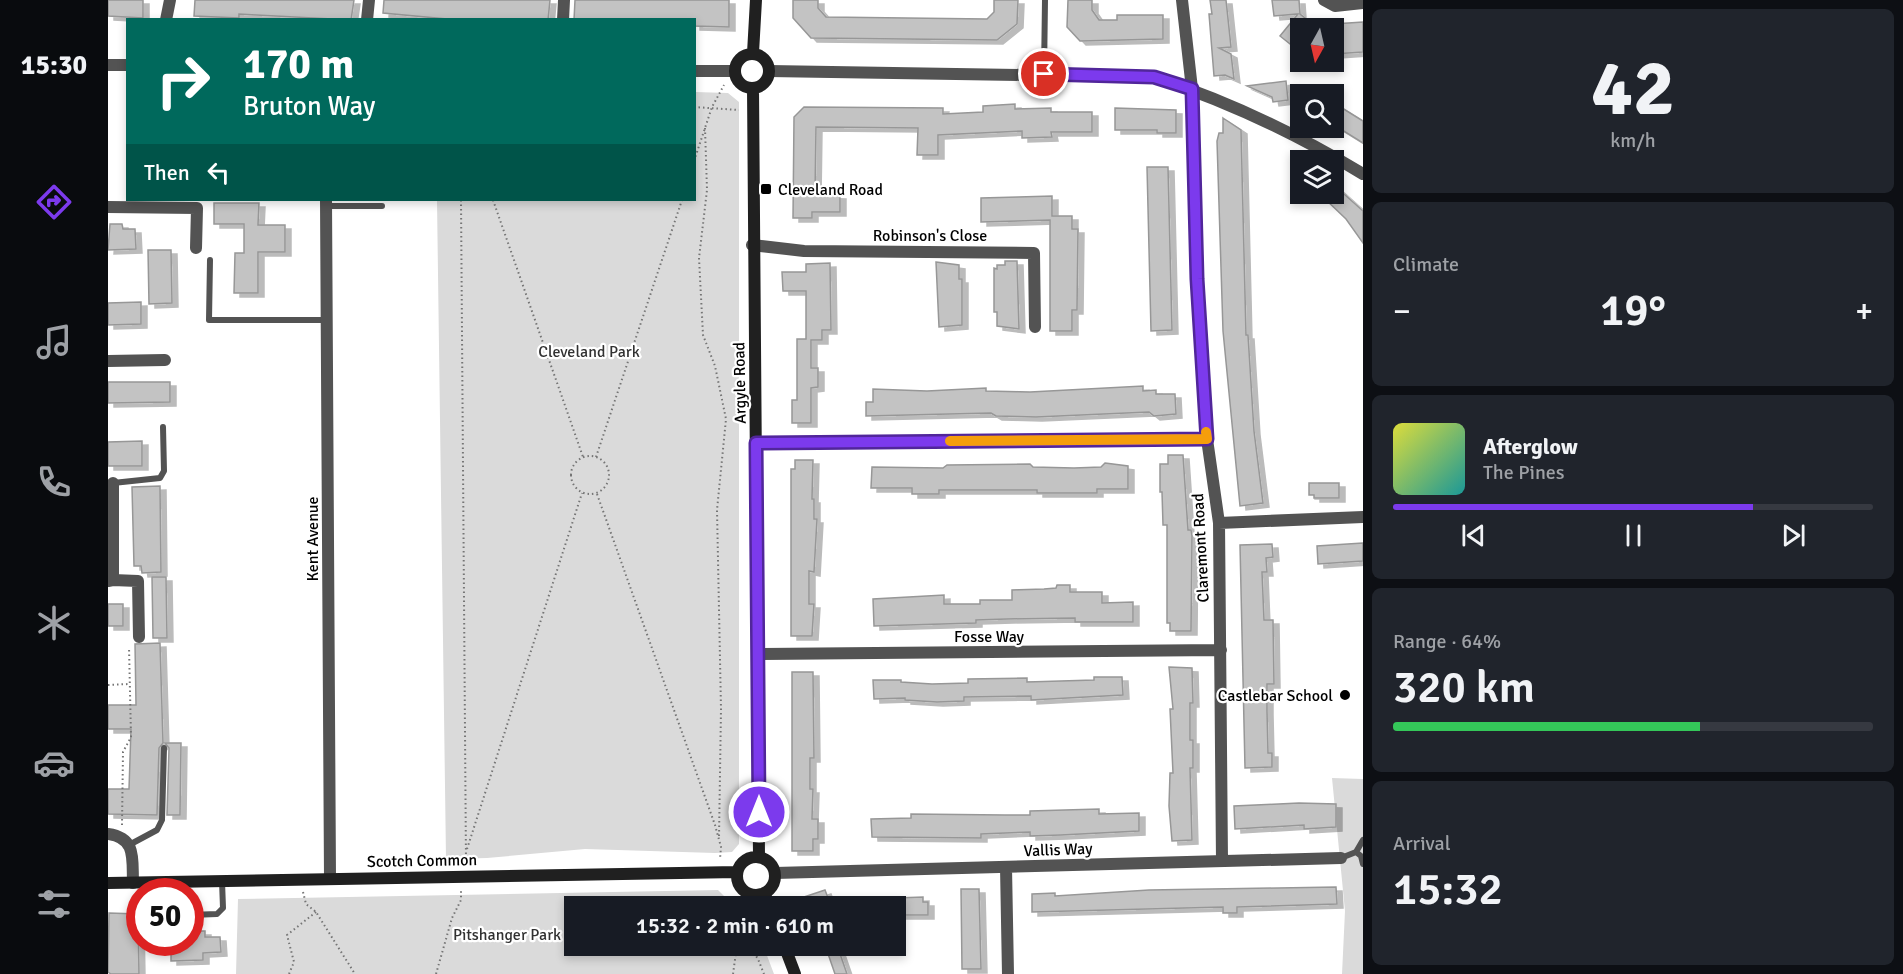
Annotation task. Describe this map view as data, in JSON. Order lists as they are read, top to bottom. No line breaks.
{"streets":{"main road":["Argyle Road","Scotch Common"],"street":["Robinson's Close","Kent Avenue","Claremont Road","Fosse Way","Vallis Way"]},"crossings":[["Robinson's Close","Argyle Road"],["Argyle Road","Fosse Way"],["Argyle Road","Vallis Way"],["Argyle Road","Scotch Common"],["Kent Avenue","Scotch Common"],["Claremont Road","Fosse Way"],["Claremont Road","Vallis Way"],["Vallis Way","Scotch Common"]],"parks":["Cleveland Park","Pitshanger Park"],"places":{"transit":["Cleveland Road"],"other":["Castlebar School"]},"north":"bottom","page":{"tabs":"15:30","tile":[["42","km/h"],"Climate",["Range · 64%","320 km"],["Arrival","15:32"]],"turn":["170 m","Bruton Way"],"then":"Then","heat":["−","19°","+"],"song":["Afterglow","The Pines"],"limit":"50","trip":"15:32 · 2 min · 610 m"}}
